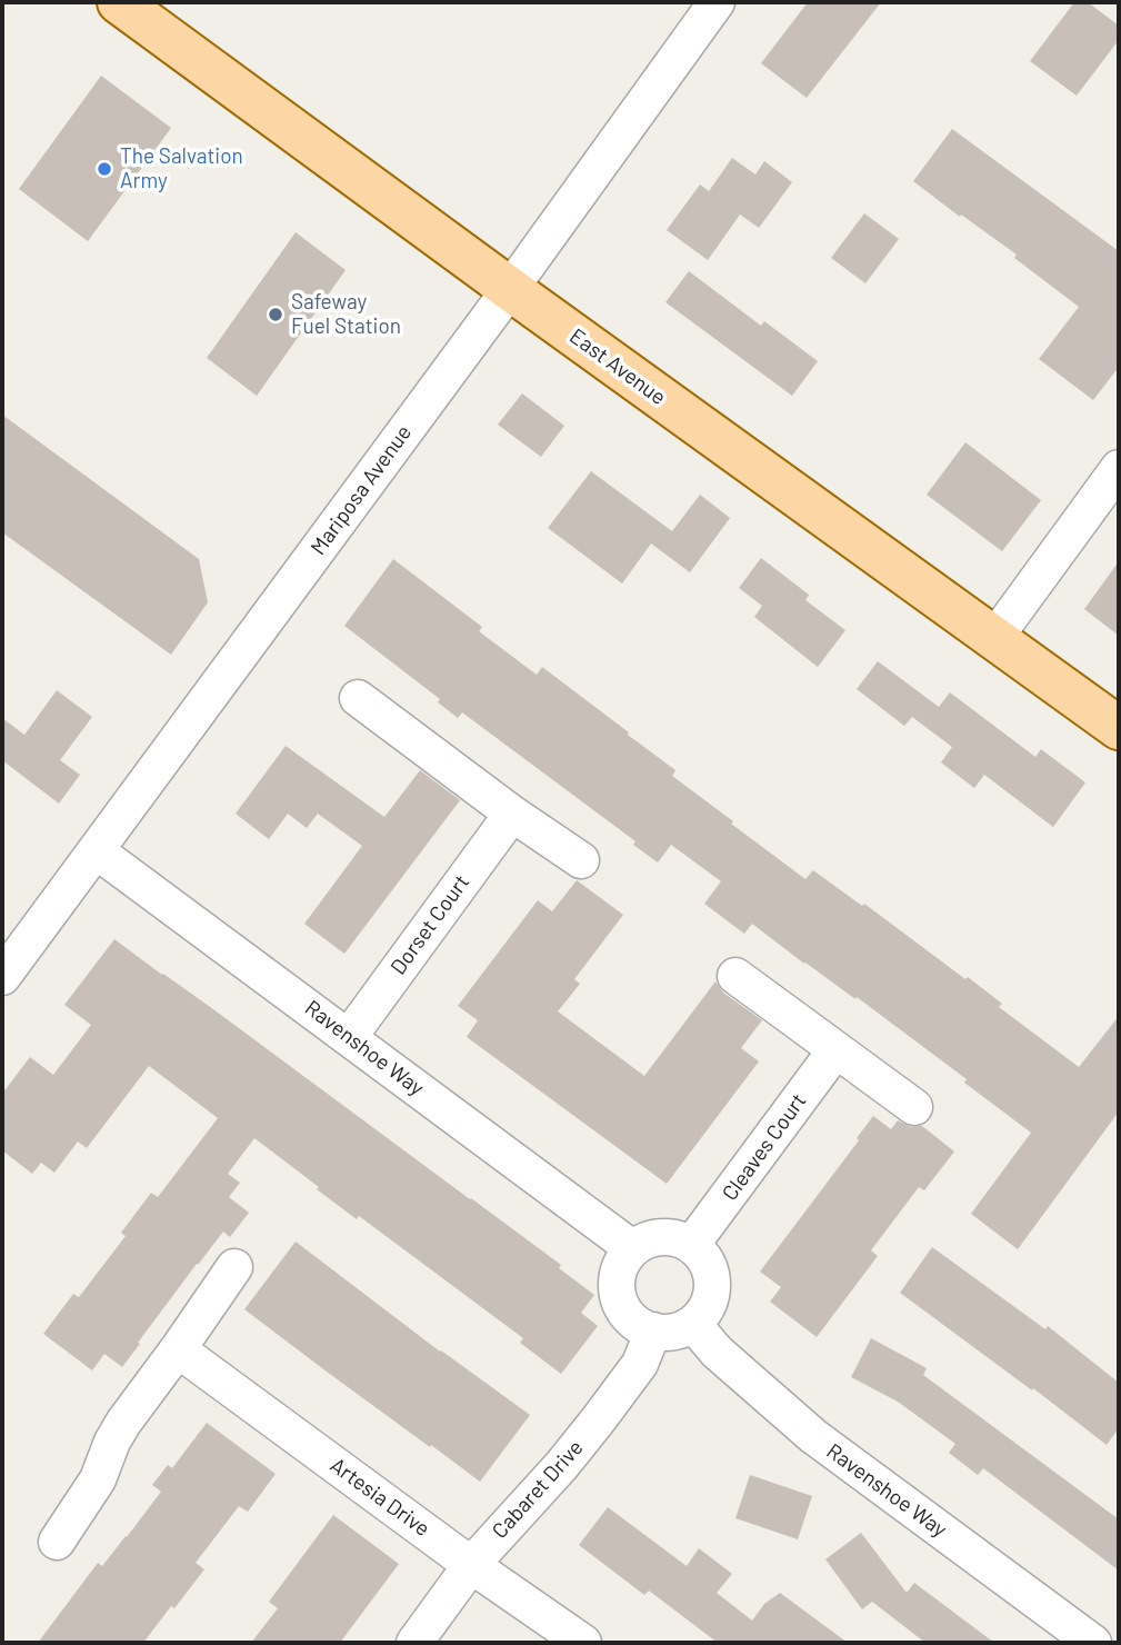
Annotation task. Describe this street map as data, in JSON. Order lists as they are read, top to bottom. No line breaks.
{"streets":{"main road":["East Avenue"],"street":["Mariposa Avenue","Dorset Court","Ravenshoe Way","Cleaves Court","Cabaret Drive","Artesia Drive"]},"crossings":[["East Avenue","Mariposa Avenue"],["Mariposa Avenue","Ravenshoe Way"],["Dorset Court","Ravenshoe Way"],["Ravenshoe Way","Cleaves Court"],["Ravenshoe Way","Cabaret Drive"],["Cleaves Court","Cabaret Drive"],["Cabaret Drive","Artesia Drive"]],"places":["The Salvation Army","Safeway Fuel Station"]}
